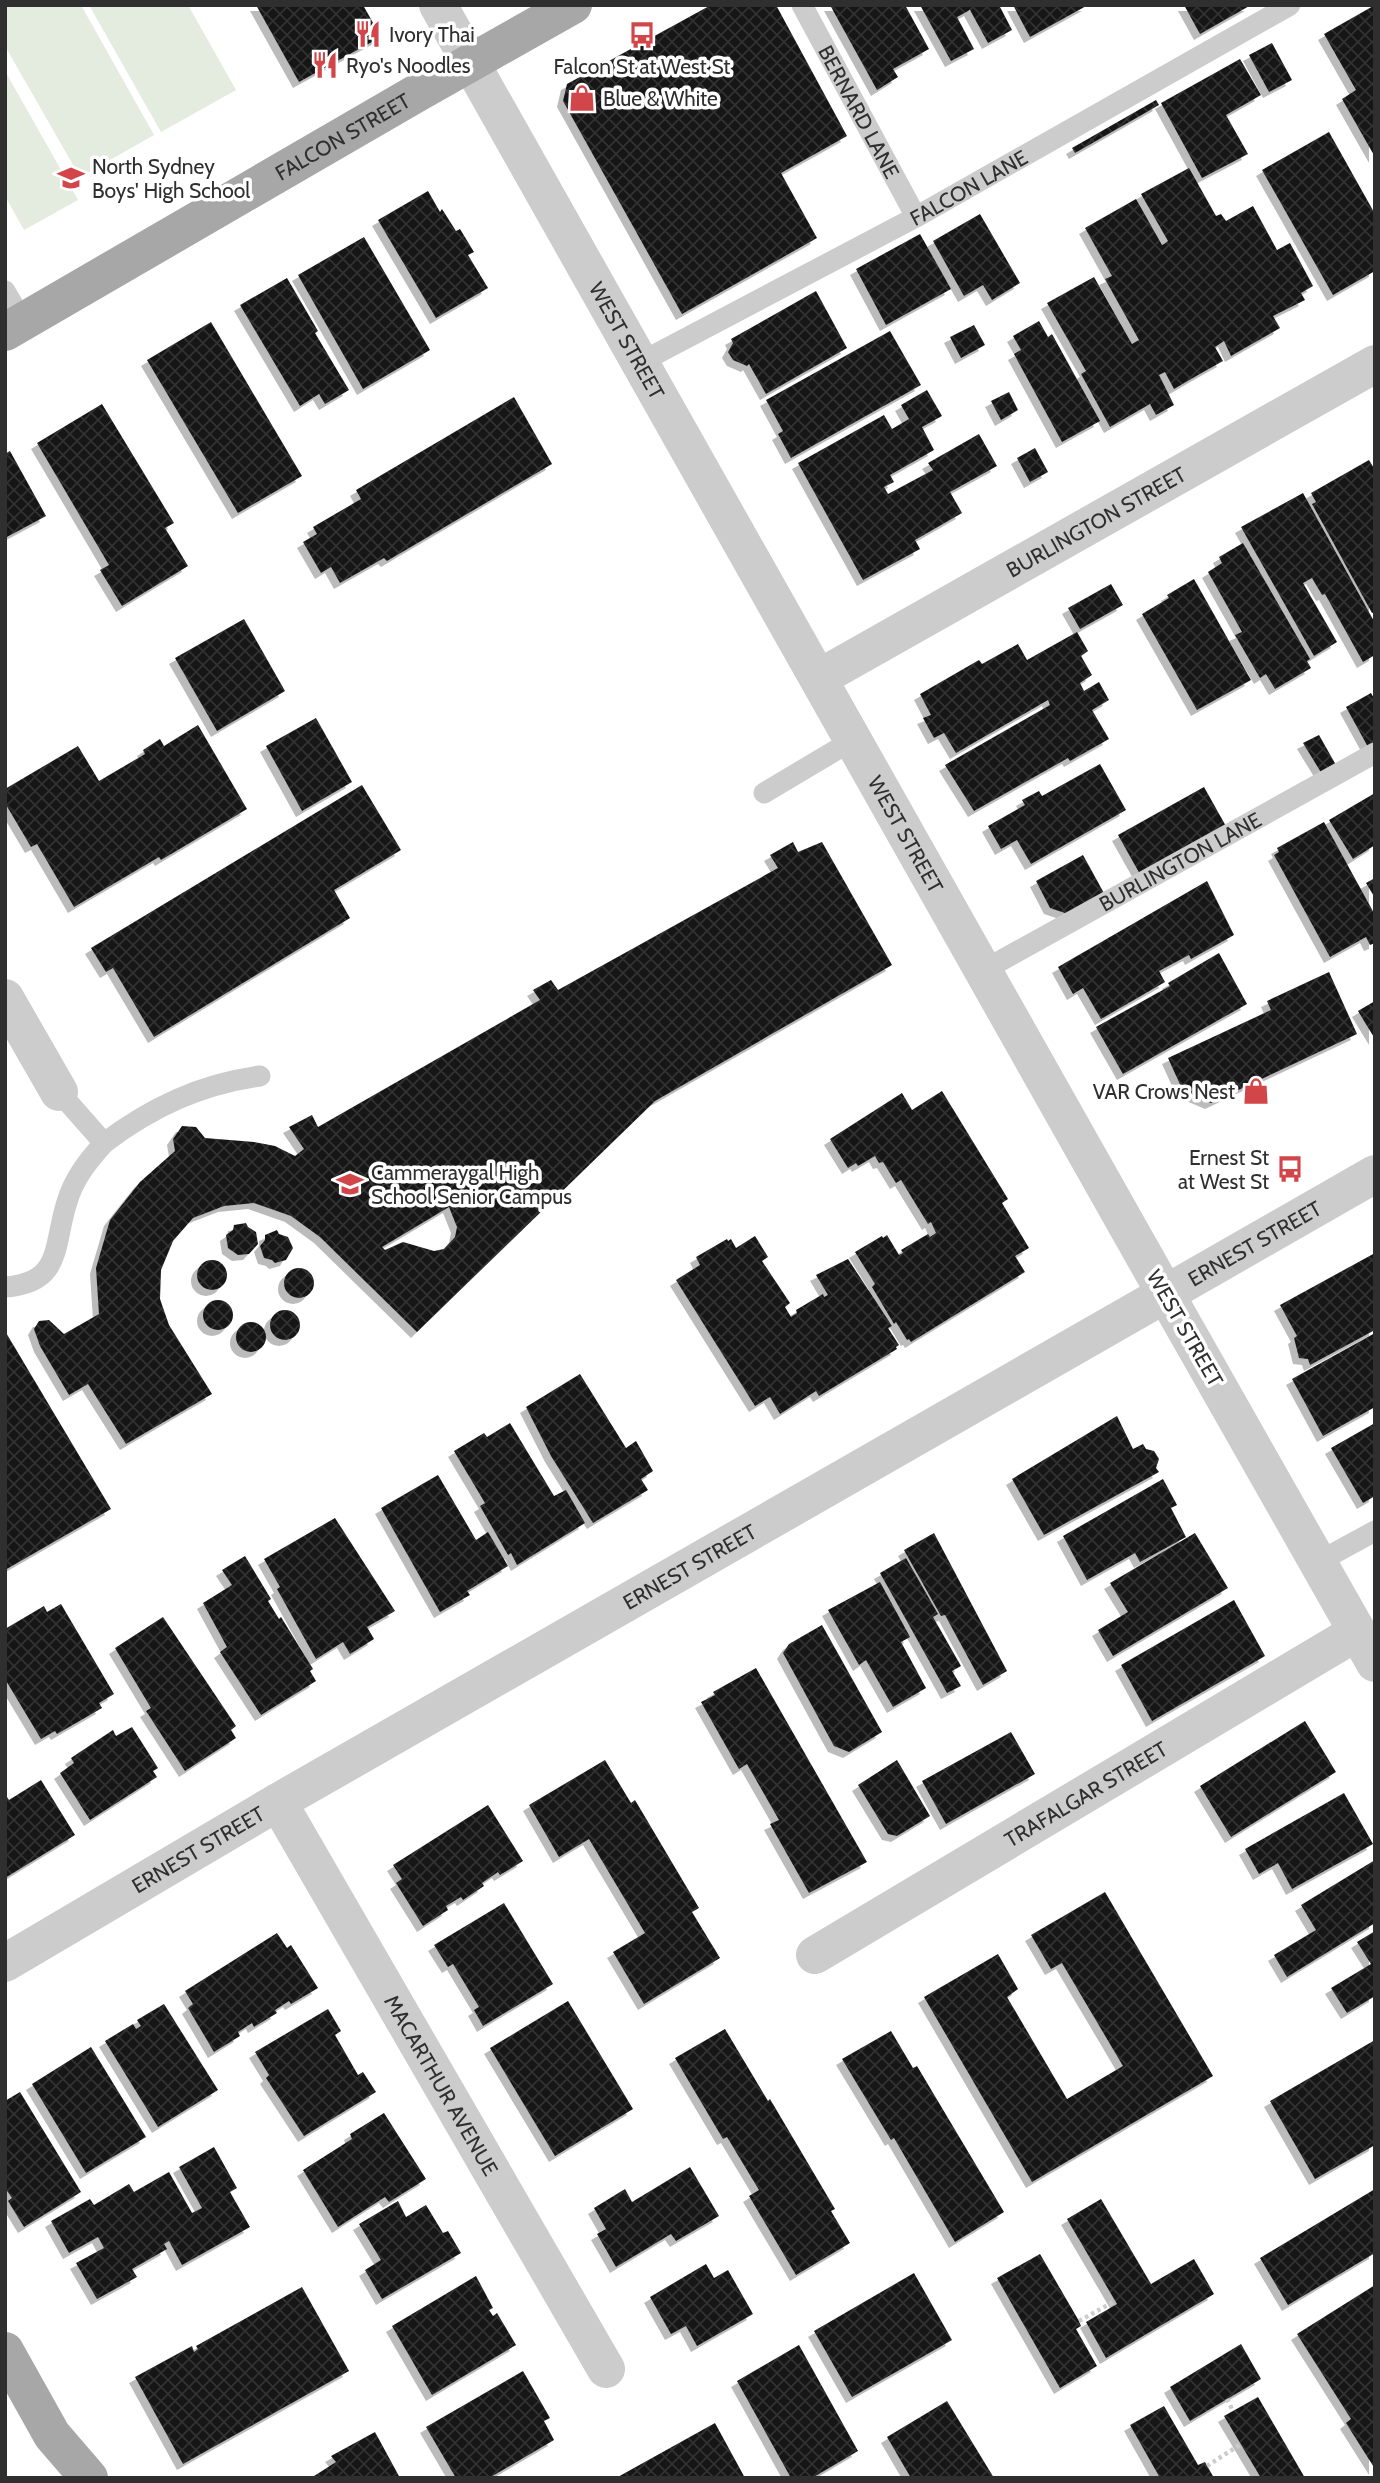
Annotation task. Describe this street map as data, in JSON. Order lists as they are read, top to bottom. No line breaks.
{"streets":{"main road":["FALCON STREET"],"street":["WEST STREET","BURLINGTON STREET","ERNEST STREET","TRAFALGAR STREET","MACARTHUR AVENUE"],"lane":["BERNARD LANE","FALCON LANE","BURLINGTON LANE"]},"crossings":[["BERNARD LANE","FALCON LANE"],["FALCON STREET","WEST STREET"],["FALCON LANE","WEST STREET"],["WEST STREET","BURLINGTON STREET"],["WEST STREET","BURLINGTON LANE"],["WEST STREET","ERNEST STREET"],["WEST STREET","TRAFALGAR STREET"],["ERNEST STREET","MACARTHUR AVENUE"]],"places":{"restaurant":["Ivory Thai","Ryo's Noodles"],"bus stop":["Falcon St at West St","Ernest St at West St"],"shop":["Blue & White","VAR Crows Nest"],"school or university":["North Sydney Boys' High School","Cammeraygal High School Senior Campus"]}}
